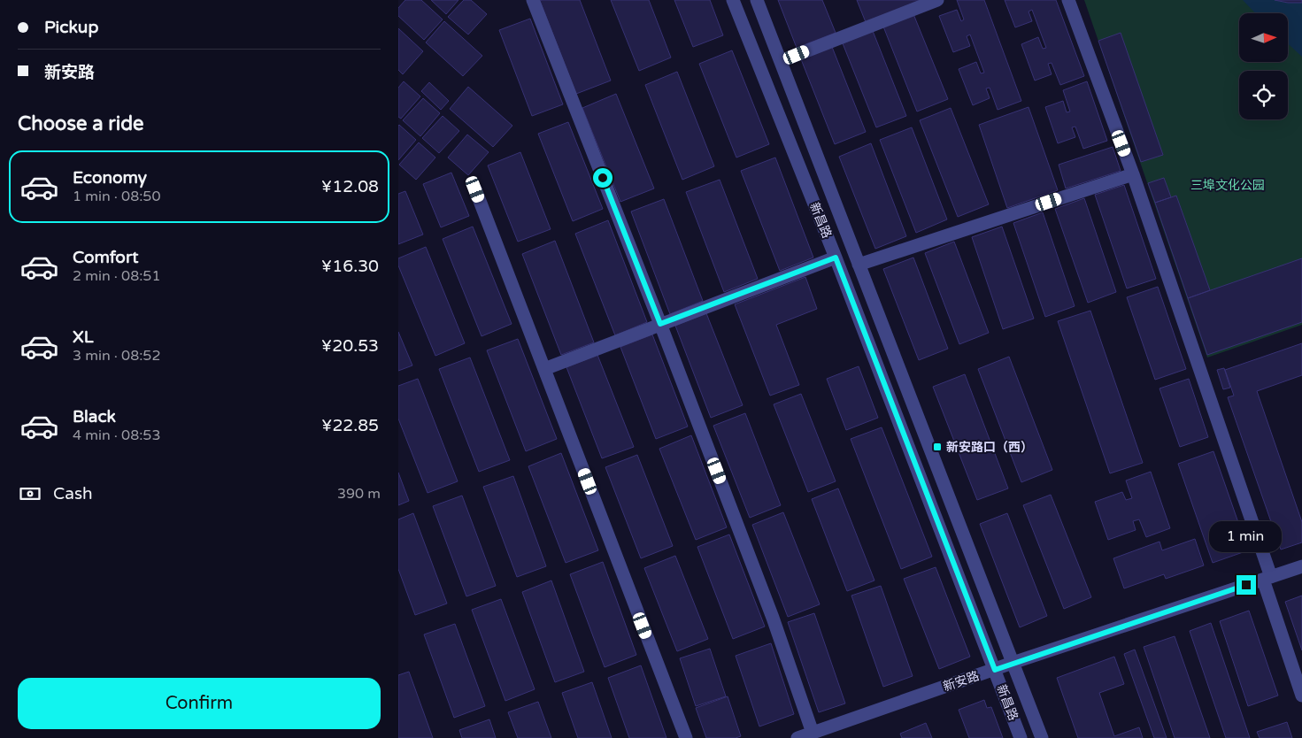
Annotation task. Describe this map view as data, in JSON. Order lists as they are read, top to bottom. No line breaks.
{"streets":{"street":["新昌路","新安路"]},"crossings":[["新昌路","新安路"]],"parks":["三埠文化公园"],"places":{"transit":["新安路口（西）"]},"north":"right","page":{"banner":["Pickup","新安路"],"heading":"Choose a ride","list":[{"name":"Economy","note":"1 min · 08:50","value":"¥12.08"},{"name":"Comfort","note":"2 min · 08:51","value":"¥16.30"},{"name":"XL","note":"3 min · 08:52","value":"¥20.53"},{"name":"Black","note":"4 min · 08:53","value":"¥22.85"}],"pay":["Cash","390 m"],"bubble":"1 min","buttons":"Confirm"}}
